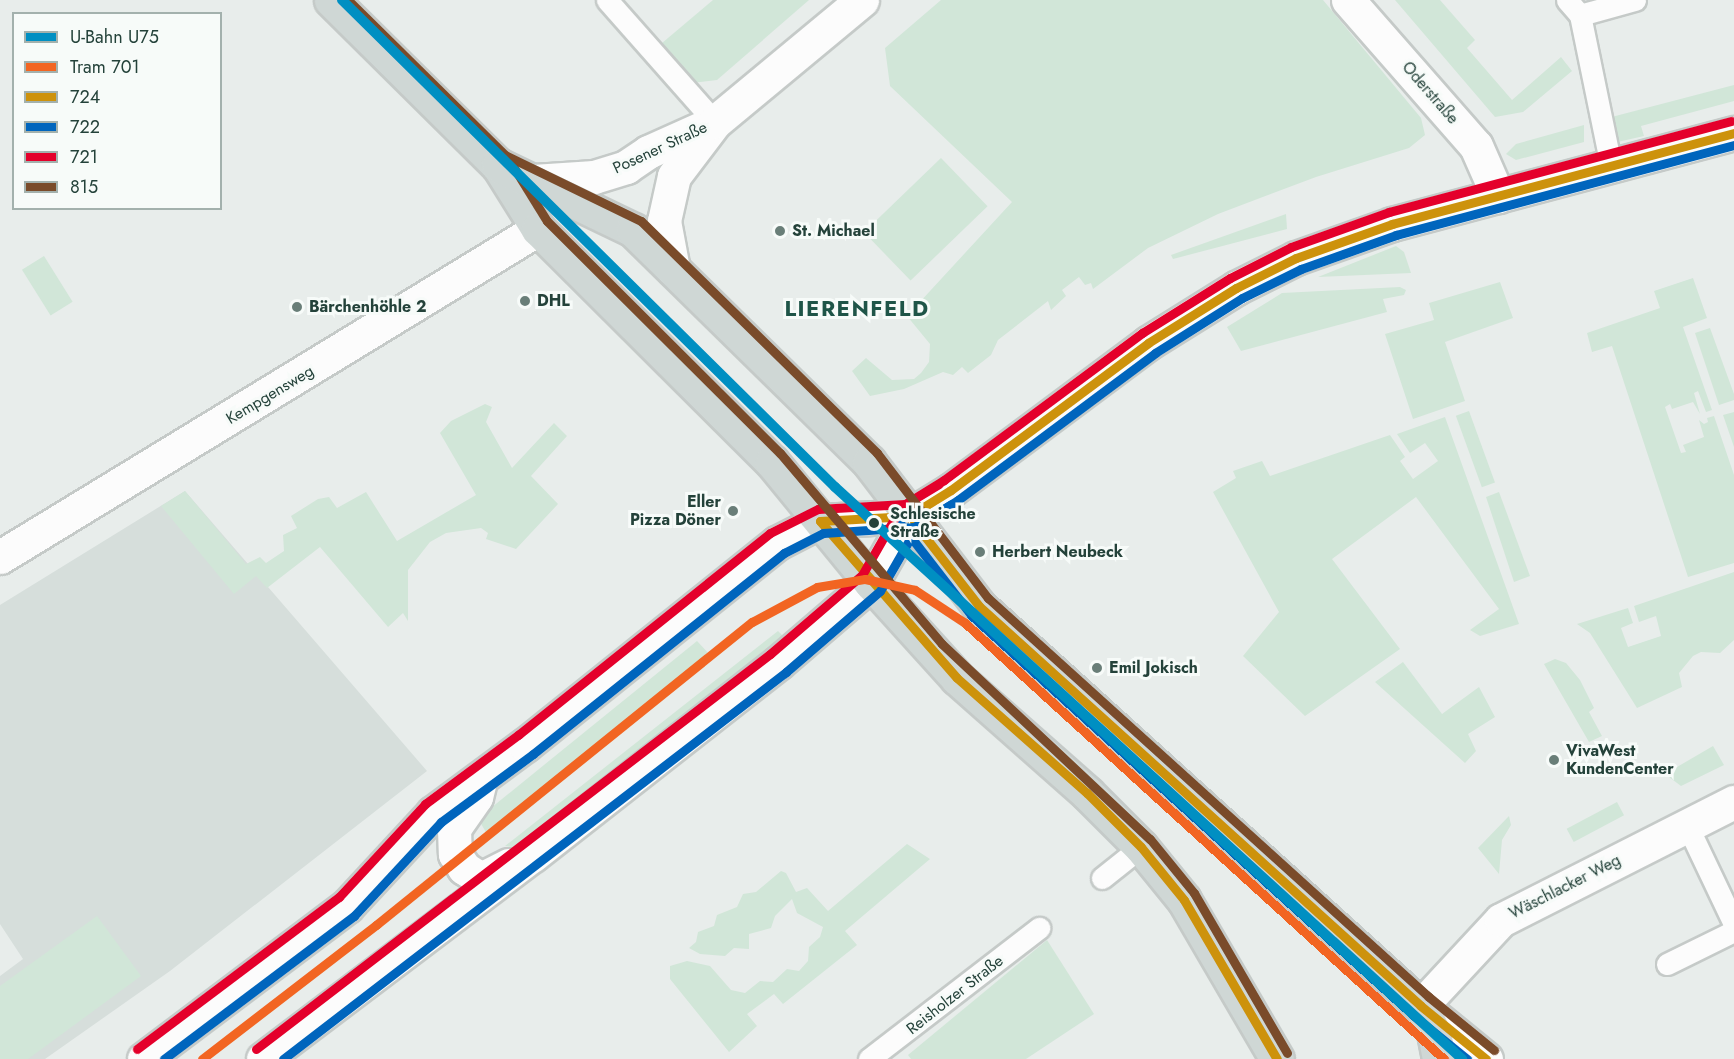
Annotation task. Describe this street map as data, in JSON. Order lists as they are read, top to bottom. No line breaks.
{"streets":{"street":["Oderstraße","Posener Straße","Kempgensweg","Wäschlacker Weg"],"lane":["Reisholzer Straße"]},"districts":["LIERENFELD"],"places":["St. Michael","DHL","Bärchenhöhle 2","Eller Pizza Döner","Schlesische Straße","Herbert Neubeck","Emil Jokisch","VivaWest KundenCenter"],"lines":["metro line U75","transit line 815","transit line 721","transit line 724","transit line 722","tram line 701"],"legend":["U-Bahn U75","Tram 701","724","722","721","815"]}
